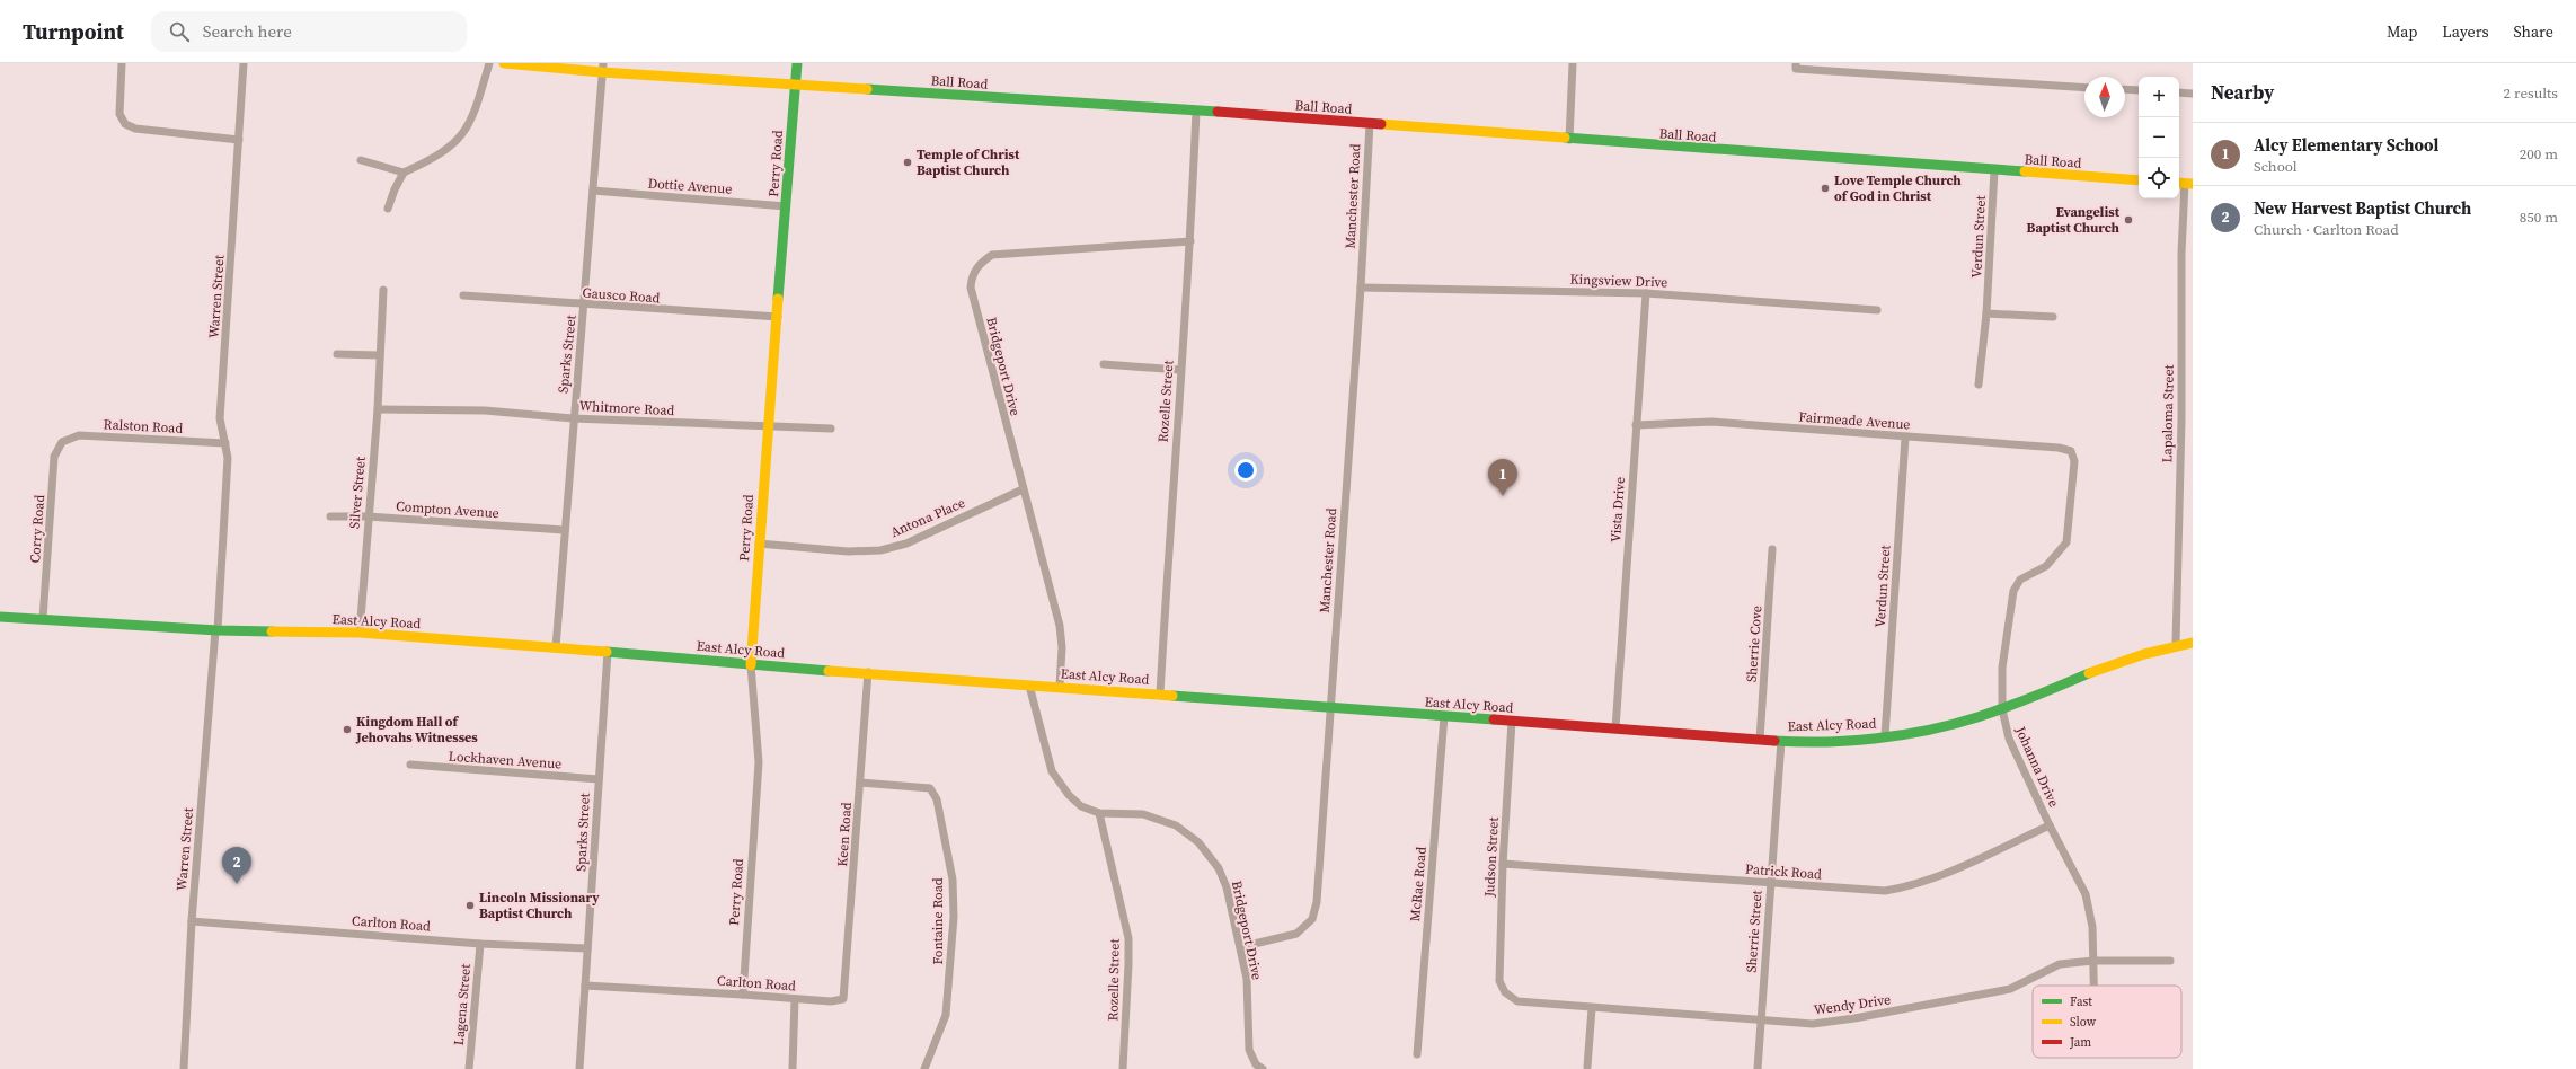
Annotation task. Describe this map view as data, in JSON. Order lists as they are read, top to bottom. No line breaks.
{"streets":{"street":["Ball Road","Perry Road","Dottie Avenue","Manchester Road","Verdun Street","Kingsview Drive","Gausco Road","Warren Street","Sparks Street","Bridgeport Drive","Rozelle Street","Whitmore Road","Lapaloma Street","Fairmeade Avenue","Ralston Road","Silver Street","Compton Avenue","Vista Drive","Antona Place","Corry Road","East Alcy Road","Sherrie Cove","Lockhaven Avenue","Johanna Drive","Keen Road","Judson Street","Patrick Road","McRae Road","Fontaine Road","Carlton Road","Sherrie Street","Lagena Street","Wendy Drive"]},"crossings":[["Ball Road","Perry Road"],["Ball Road","Manchester Road"],["Ball Road","Verdun Street"],["Ball Road","Sparks Street"],["Ball Road","Rozelle Street"],["Perry Road","Dottie Avenue"],["Perry Road","Gausco Road"],["Perry Road","Whitmore Road"],["Perry Road","Antona Place"],["Perry Road","East Alcy Road"],["Perry Road","Carlton Road"],["Dottie Avenue","Sparks Street"],["Manchester Road","Kingsview Drive"],["Manchester Road","Bridgeport Drive"],["Manchester Road","East Alcy Road"],["Verdun Street","Fairmeade Avenue"],["Verdun Street","East Alcy Road"],["Kingsview Drive","Vista Drive"],["Gausco Road","Sparks Street"],["Warren Street","Ralston Road"],["Warren Street","East Alcy Road"],["Warren Street","Carlton Road"],["Sparks Street","Whitmore Road"],["Sparks Street","Compton Avenue"],["Sparks Street","East Alcy Road"],["Sparks Street","Lockhaven Avenue"],["Sparks Street","Carlton Road"],["Bridgeport Drive","Rozelle Street"],["Bridgeport Drive","Antona Place"],["Bridgeport Drive","East Alcy Road"],["Rozelle Street","East Alcy Road"],["Whitmore Road","Silver Street"],["Lapaloma Street","East Alcy Road"],["Fairmeade Avenue","Vista Drive"],["Fairmeade Avenue","Johanna Drive"],["Ralston Road","Corry Road"],["Silver Street","Compton Avenue"],["Silver Street","East Alcy Road"],["Vista Drive","East Alcy Road"],["Corry Road","East Alcy Road"],["East Alcy Road","Sherrie Cove"],["East Alcy Road","Johanna Drive"],["East Alcy Road","Keen Road"],["East Alcy Road","Judson Street"],["East Alcy Road","McRae Road"],["East Alcy Road","Sherrie Street"],["Johanna Drive","Patrick Road"],["Johanna Drive","Wendy Drive"],["Keen Road","Fontaine Road"],["Keen Road","Carlton Road"],["Judson Street","Patrick Road"],["Judson Street","Wendy Drive"],["Patrick Road","Sherrie Street"],["Carlton Road","Lagena Street"],["Sherrie Street","Wendy Drive"]],"places":["Temple of Christ Baptist Church","Love Temple Church of God in Christ","Evangelist Baptist Church","Kingdom Hall of Jehovahs Witnesses","Lincoln Missionary Baptist Church"],"legend":["Fast","Slow","Jam"],"north":"top","page":{"header":"Turnpoint","search":"Search here","nav":["Map","Layers","Share"],"heading":["Nearby","2 results"],"map_buttons":["+","−"],"list":[{"mark":"1","name":"Alcy Elementary School","note":"School","value":"200 m"},{"mark":"2","name":"New Harvest Baptist Church","note":"Church · Carlton Road","value":"850 m"}],"pins":["1","2"]}}
